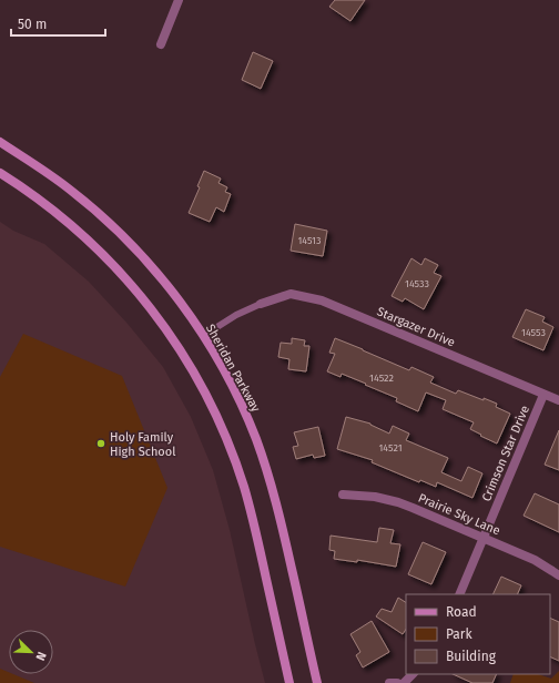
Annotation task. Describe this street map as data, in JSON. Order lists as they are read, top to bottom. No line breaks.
{"streets":{"main road":["Sheridan Parkway"],"street":["Stargazer Drive","Crimson Star Drive","Prairie Sky Lane"]},"crossings":[["Stargazer Drive","Crimson Star Drive"],["Crimson Star Drive","Prairie Sky Lane"]],"places":["Holy Family High School"],"house_numbers":["14513","14533","14553","14522","14521"],"legend":["Road","Park","Building"],"scale_bar":"50 m","north":"bottom right"}
